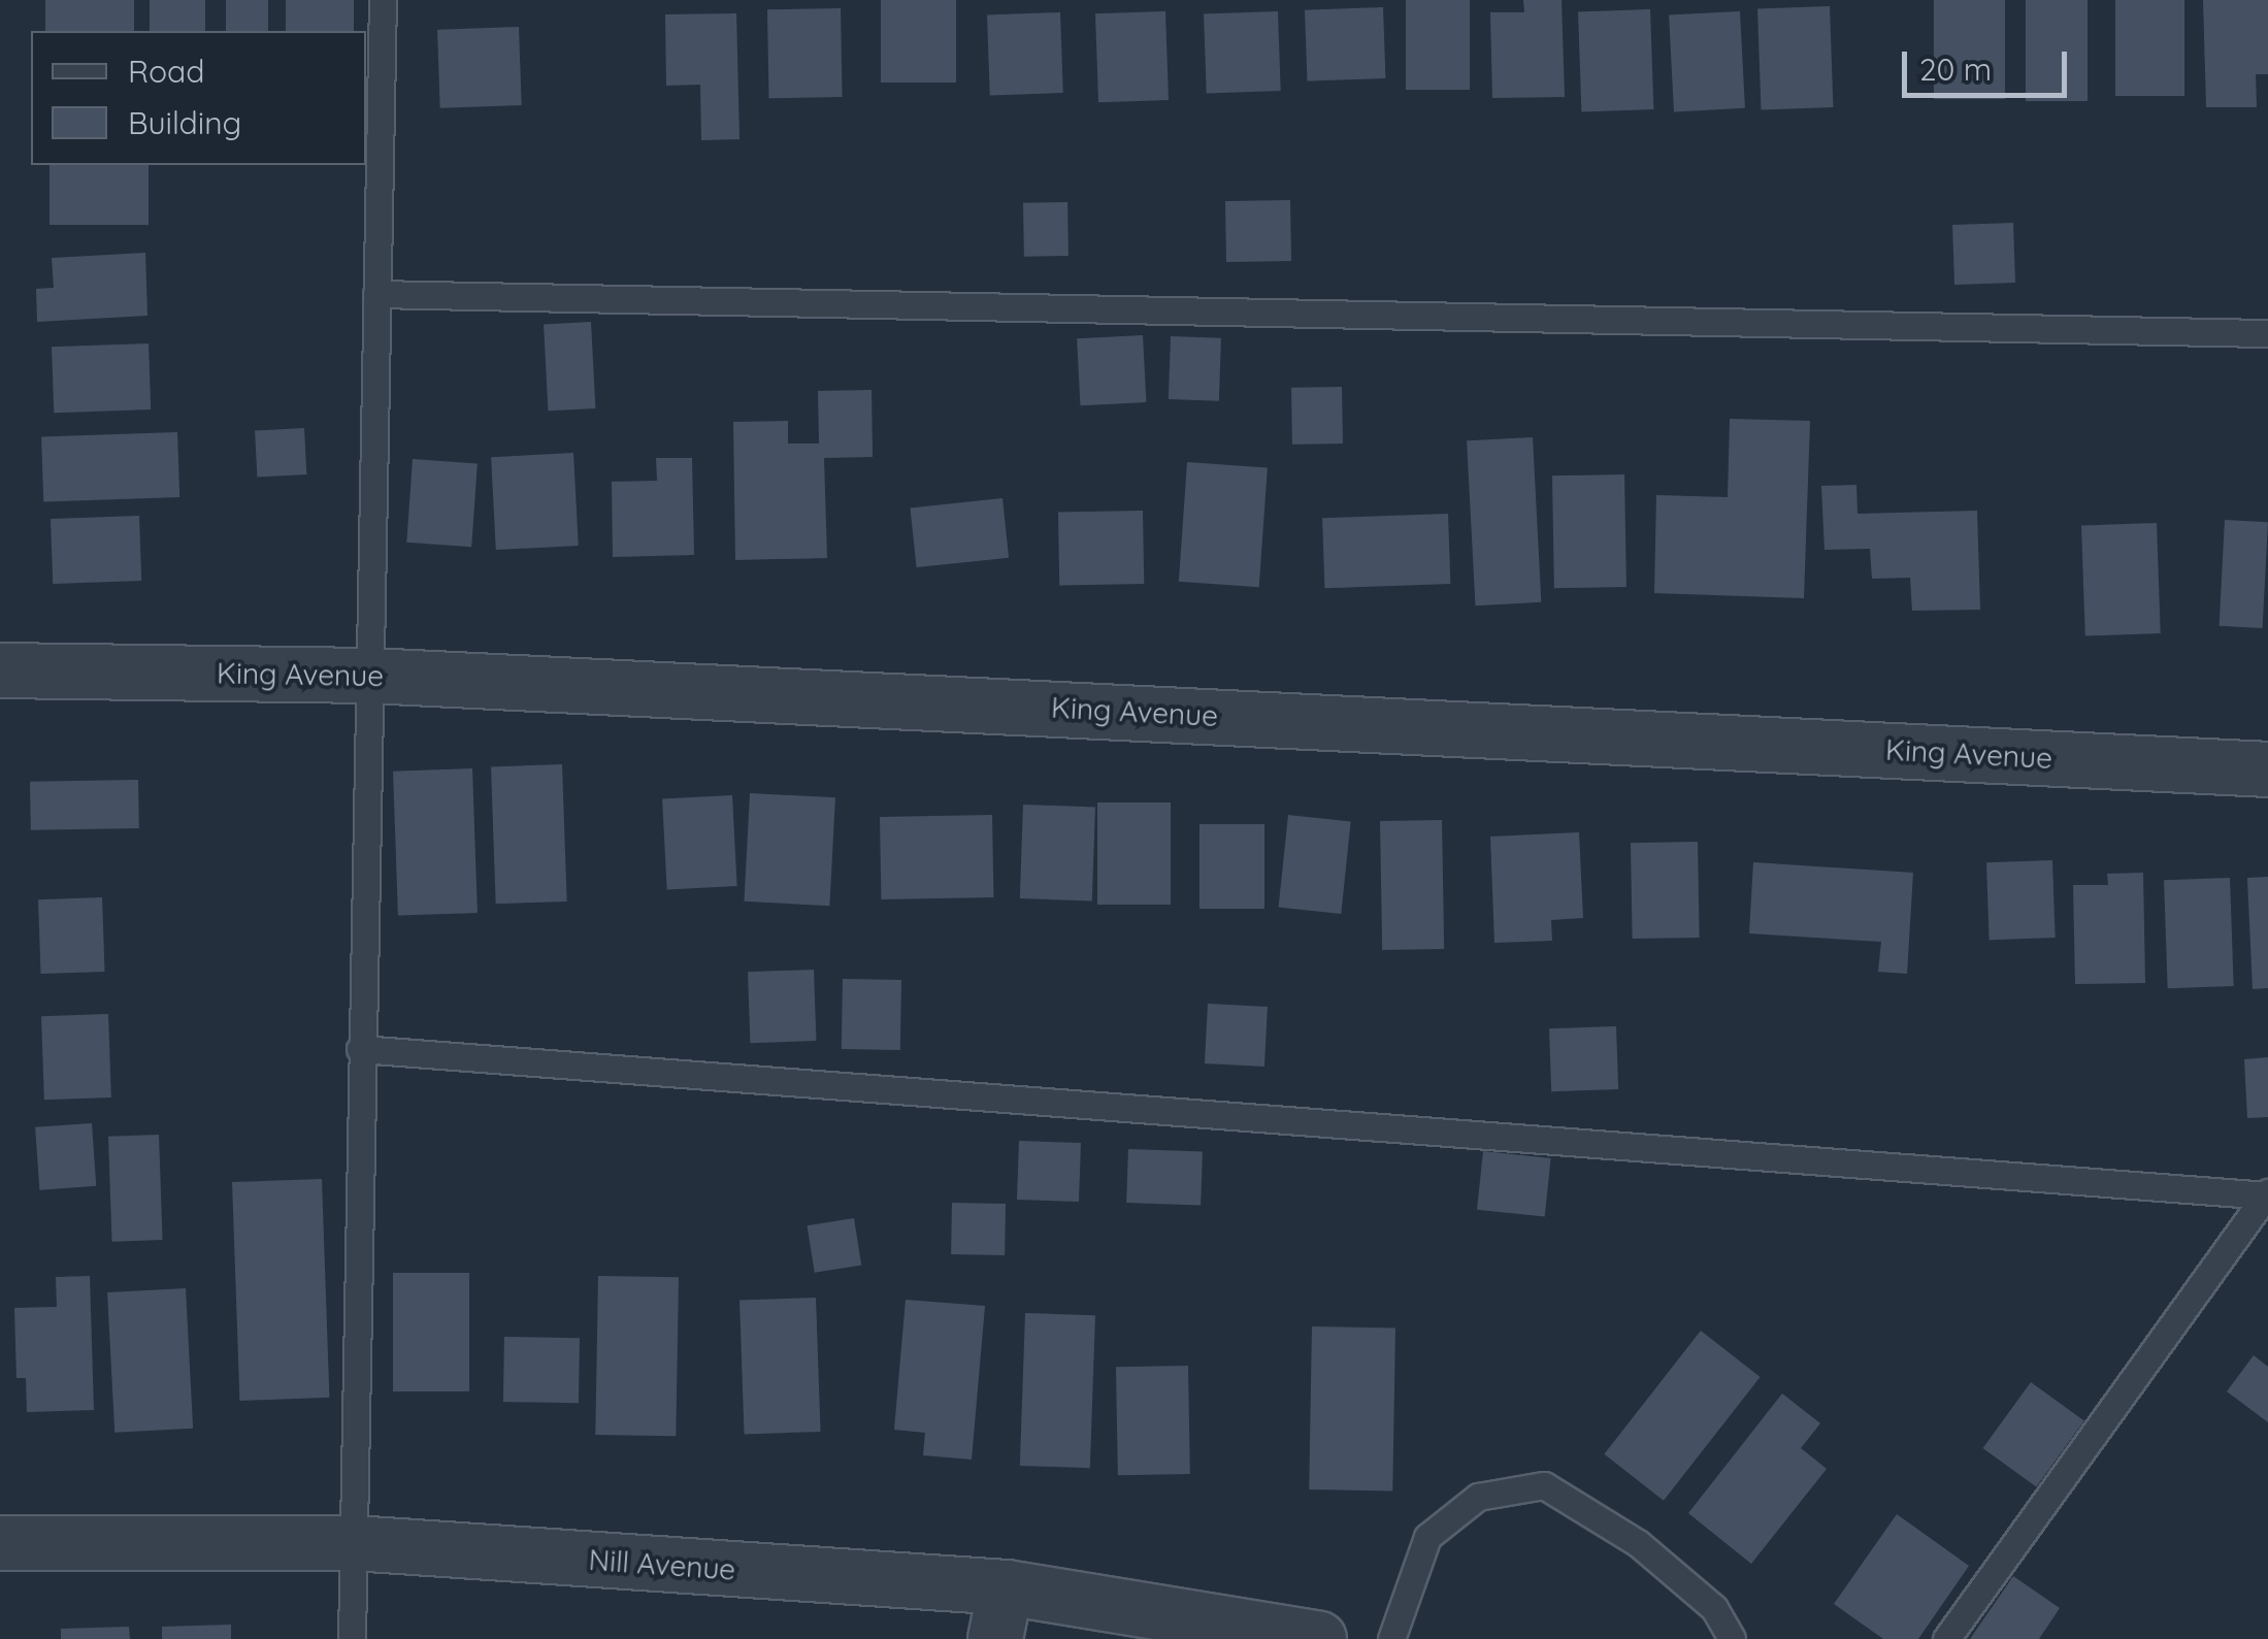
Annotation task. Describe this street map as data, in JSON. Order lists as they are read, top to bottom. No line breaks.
{"streets":{"street":["King Avenue","Nill Avenue"]},"legend":["Road","Building"],"scale_bar":"20 m"}
